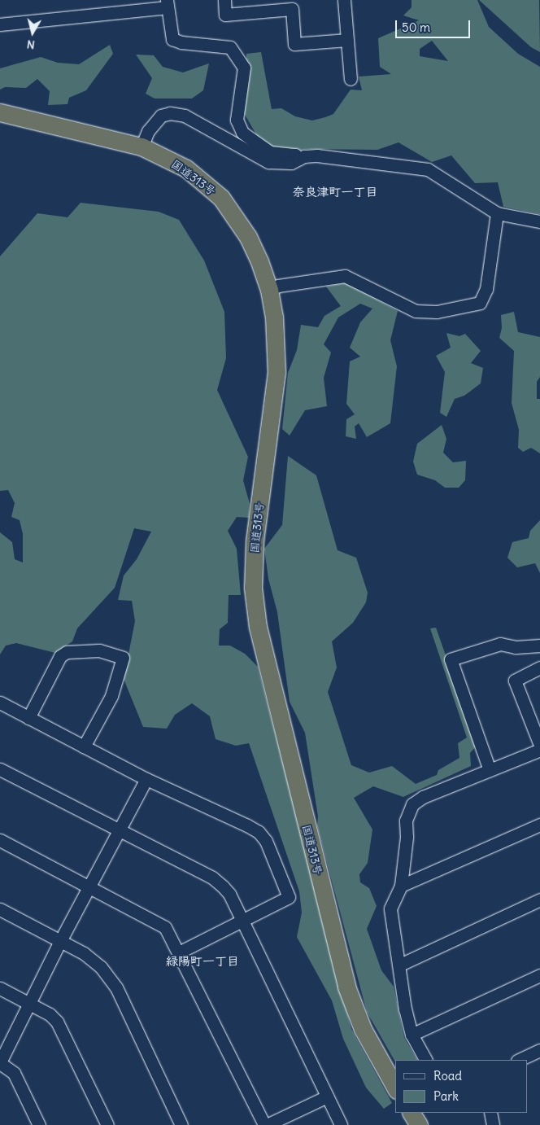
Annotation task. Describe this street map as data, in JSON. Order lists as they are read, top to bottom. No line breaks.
{"streets":{"highway":["国道313号"]},"districts":["奈良津町一丁目","緑陽町一丁目"],"legend":["Road","Park"],"scale_bar":"50 m","north":"bottom"}
